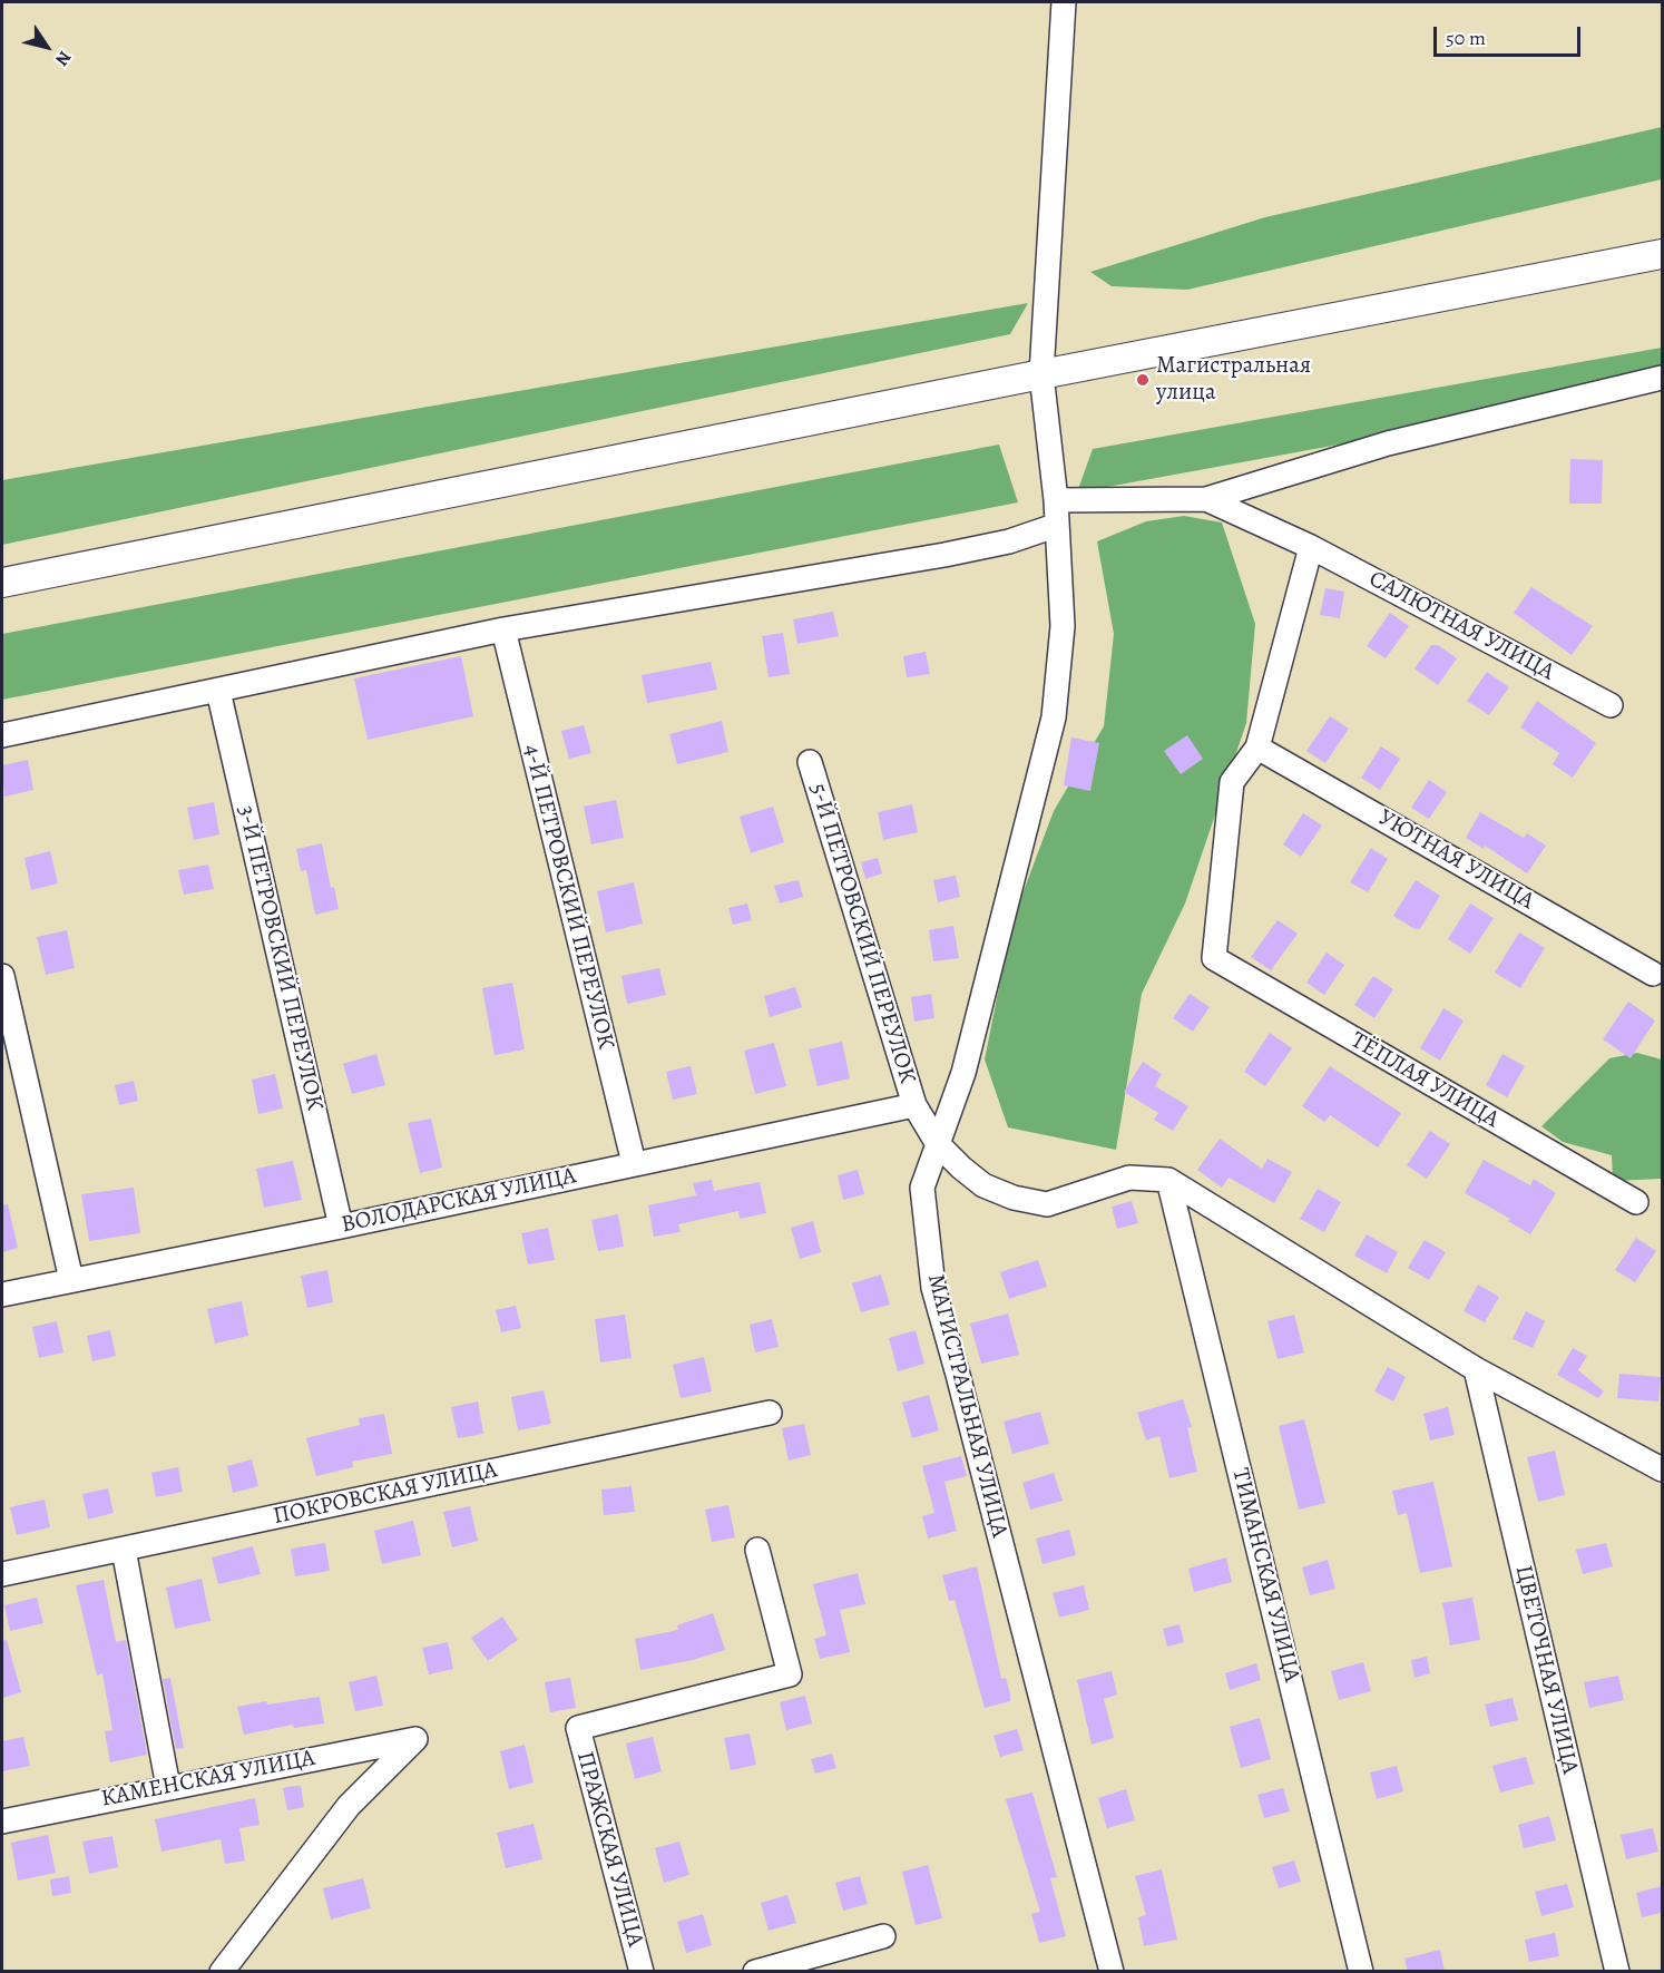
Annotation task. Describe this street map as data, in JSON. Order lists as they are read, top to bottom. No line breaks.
{"streets":{"street":["САЛЮТНАЯ УЛИЦА","УЮТНАЯ УЛИЦА","4-Й ПЕТРОВСКИЙ ПЕРЕУЛОК","5-Й ПЕТРОВСКИЙ ПЕРЕУЛОК","3-Й ПЕТРОВСКИЙ ПЕРЕУЛОК","ТЁПЛАЯ УЛИЦА","ВОЛОДАРСКАЯ УЛИЦА","МАГИСТРАЛЬНАЯ УЛИЦА","ПОКРОВСКАЯ УЛИЦА","ТИМАНСКАЯ УЛИЦА","ЦВЕТОЧНАЯ УЛИЦА","КАМЕНСКАЯ УЛИЦА","ПРАЖСКАЯ УЛИЦА"]},"crossings":[["УЮТНАЯ УЛИЦА","ТЁПЛАЯ УЛИЦА"],["4-Й ПЕТРОВСКИЙ ПЕРЕУЛОК","ВОЛОДАРСКАЯ УЛИЦА"],["5-Й ПЕТРОВСКИЙ ПЕРЕУЛОК","ВОЛОДАРСКАЯ УЛИЦА"],["5-Й ПЕТРОВСКИЙ ПЕРЕУЛОК","МАГИСТРАЛЬНАЯ УЛИЦА"],["5-Й ПЕТРОВСКИЙ ПЕРЕУЛОК","ТИМАНСКАЯ УЛИЦА"],["3-Й ПЕТРОВСКИЙ ПЕРЕУЛОК","ВОЛОДАРСКАЯ УЛИЦА"]],"places":["Магистральная улица"],"scale_bar":"50 m","north":"bottom right"}
